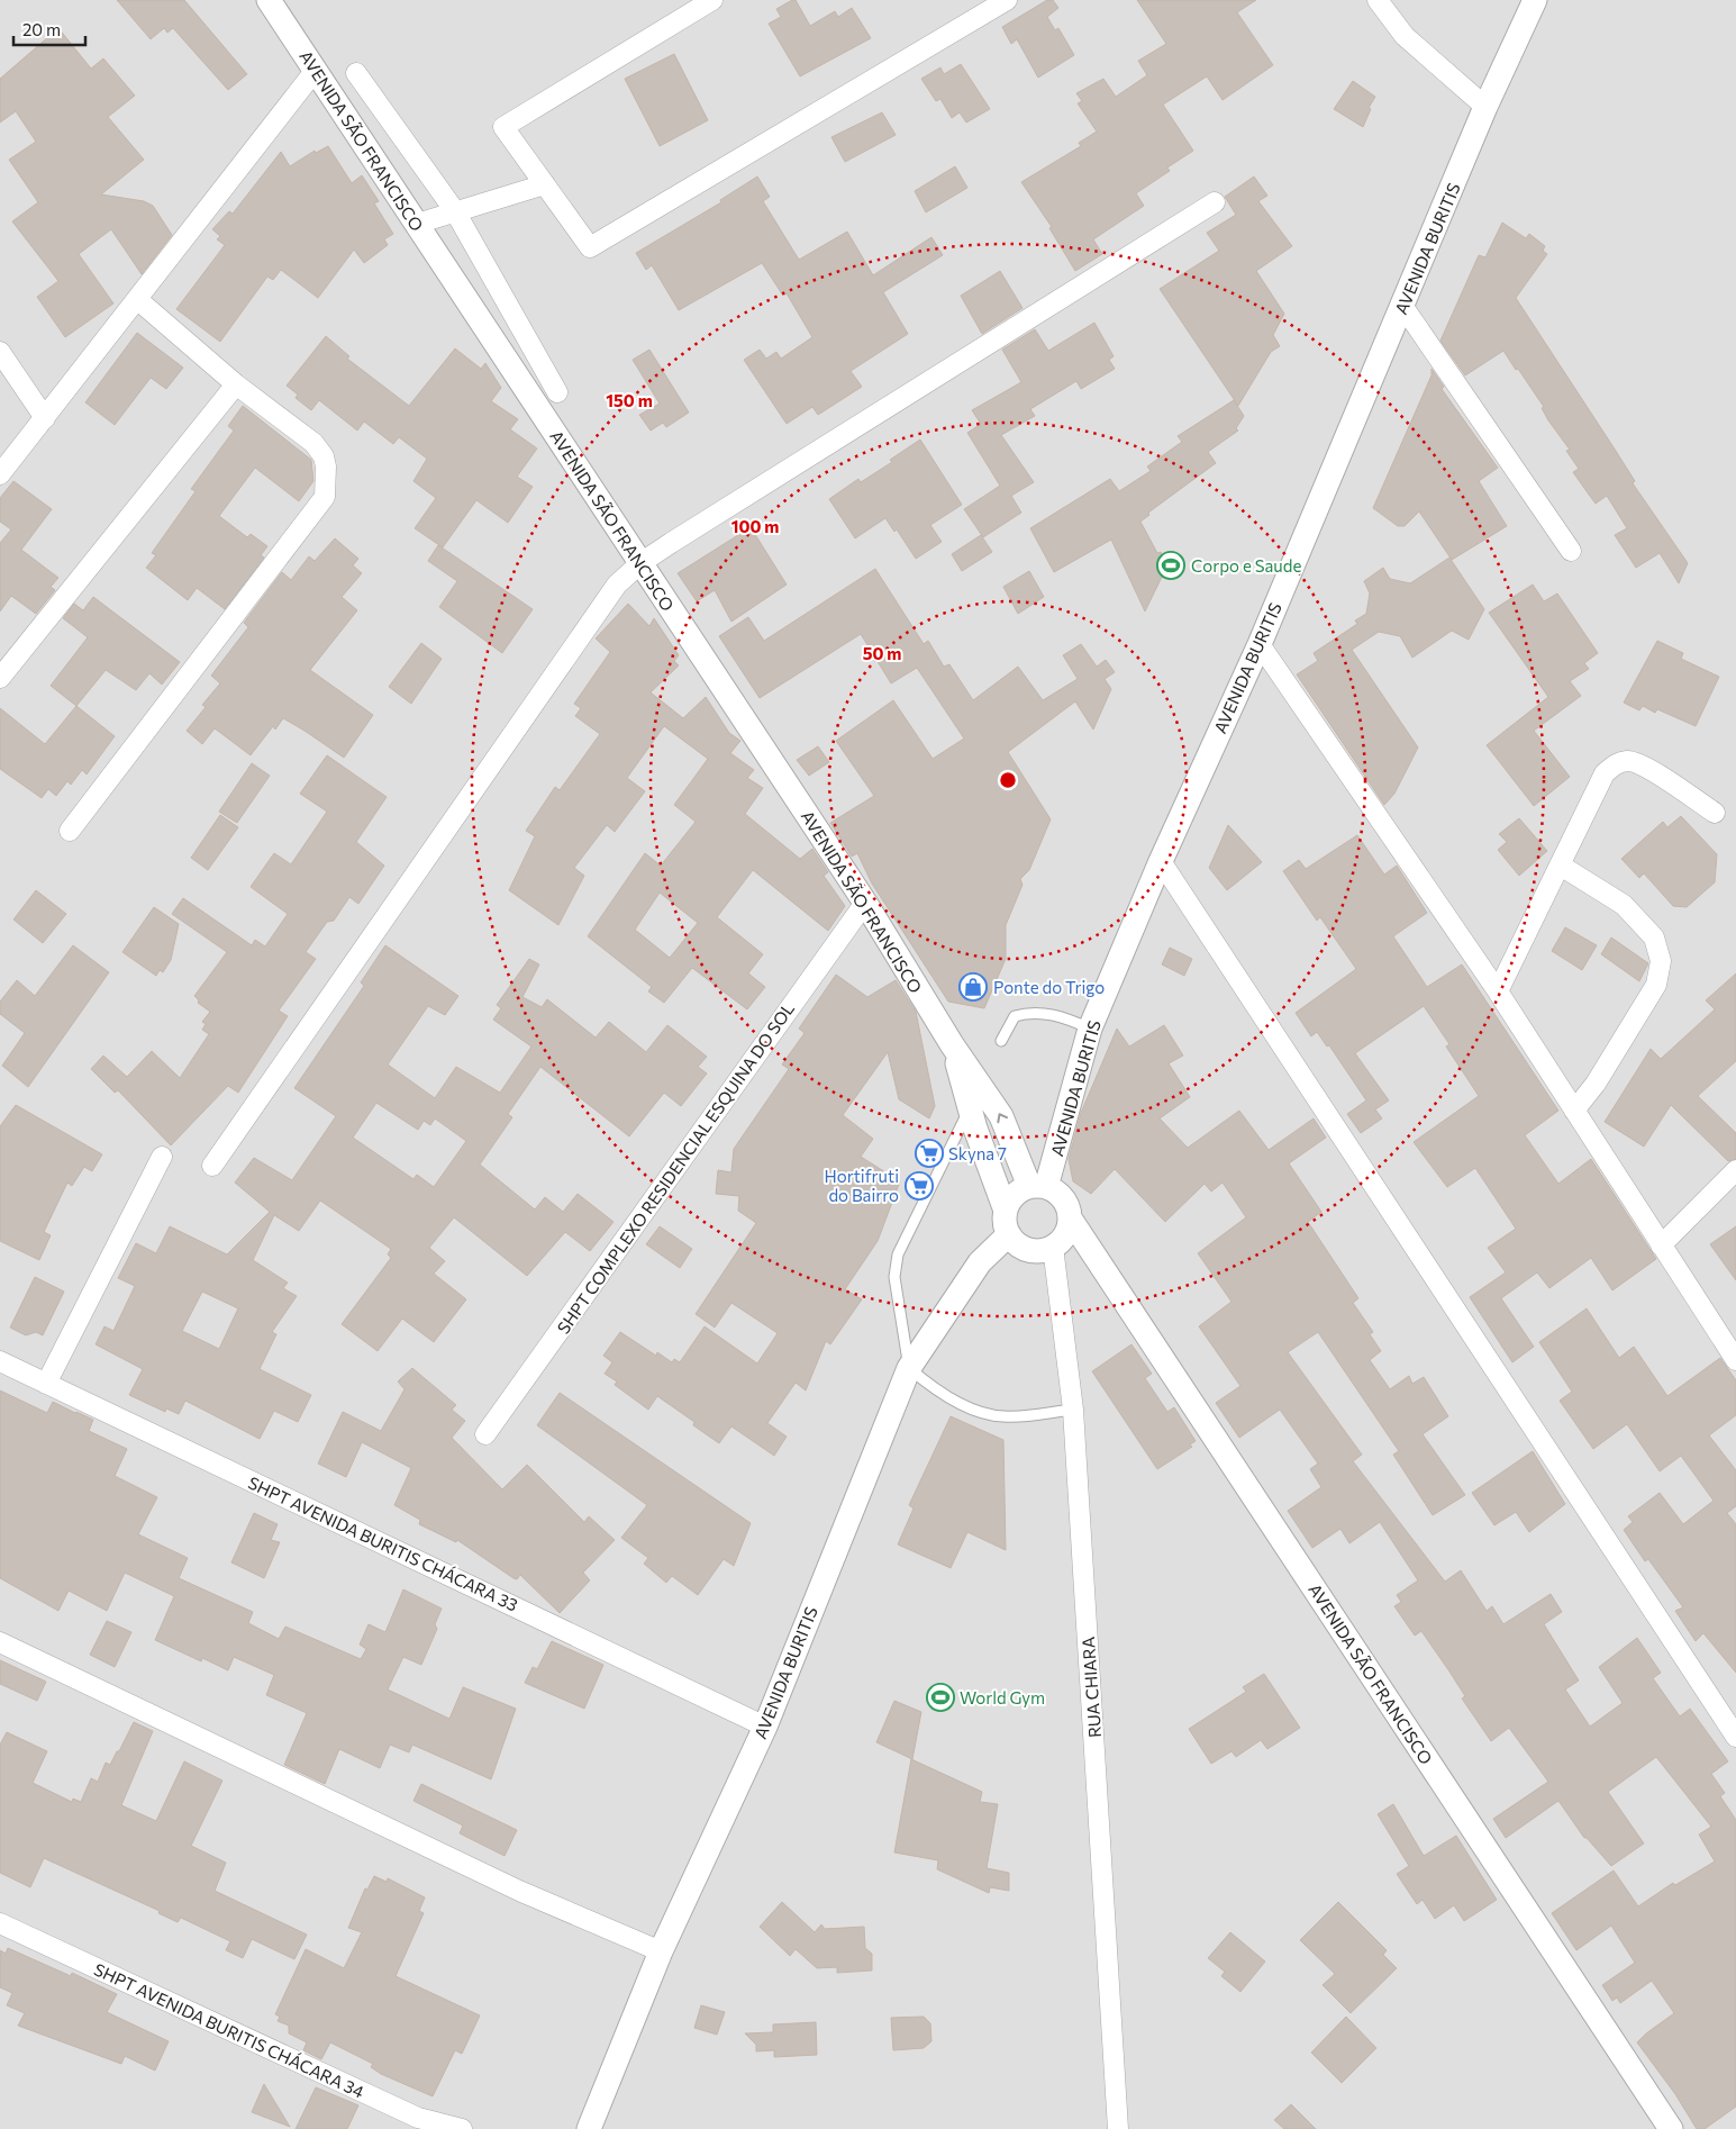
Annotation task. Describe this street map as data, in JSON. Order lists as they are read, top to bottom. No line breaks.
{"streets":{"street":["AVENIDA SÃO FRANCISCO","AVENIDA BURITIS","SHPT COMPLEXO RESIDENCIAL ESQUINA DO SOL","SHPT AVENIDA BURITIS CHÁCARA 33","RUA CHIARA","SHPT AVENIDA BURITIS CHÁCARA 34"]},"crossings":[["AVENIDA SÃO FRANCISCO","AVENIDA BURITIS"],["AVENIDA SÃO FRANCISCO","SHPT COMPLEXO RESIDENCIAL ESQUINA DO SOL"],["AVENIDA SÃO FRANCISCO","RUA CHIARA"],["AVENIDA BURITIS","SHPT AVENIDA BURITIS CHÁCARA 33"],["AVENIDA BURITIS","RUA CHIARA"]],"places":{"sports":["Corpo e Saude","World Gym"],"shop":["Ponte do Trigo"],"supermarket":["Skyna 7","Hortifruti do Bairro"]},"scale_bar":"20 m","rings":["150 m","100 m","50 m"]}
